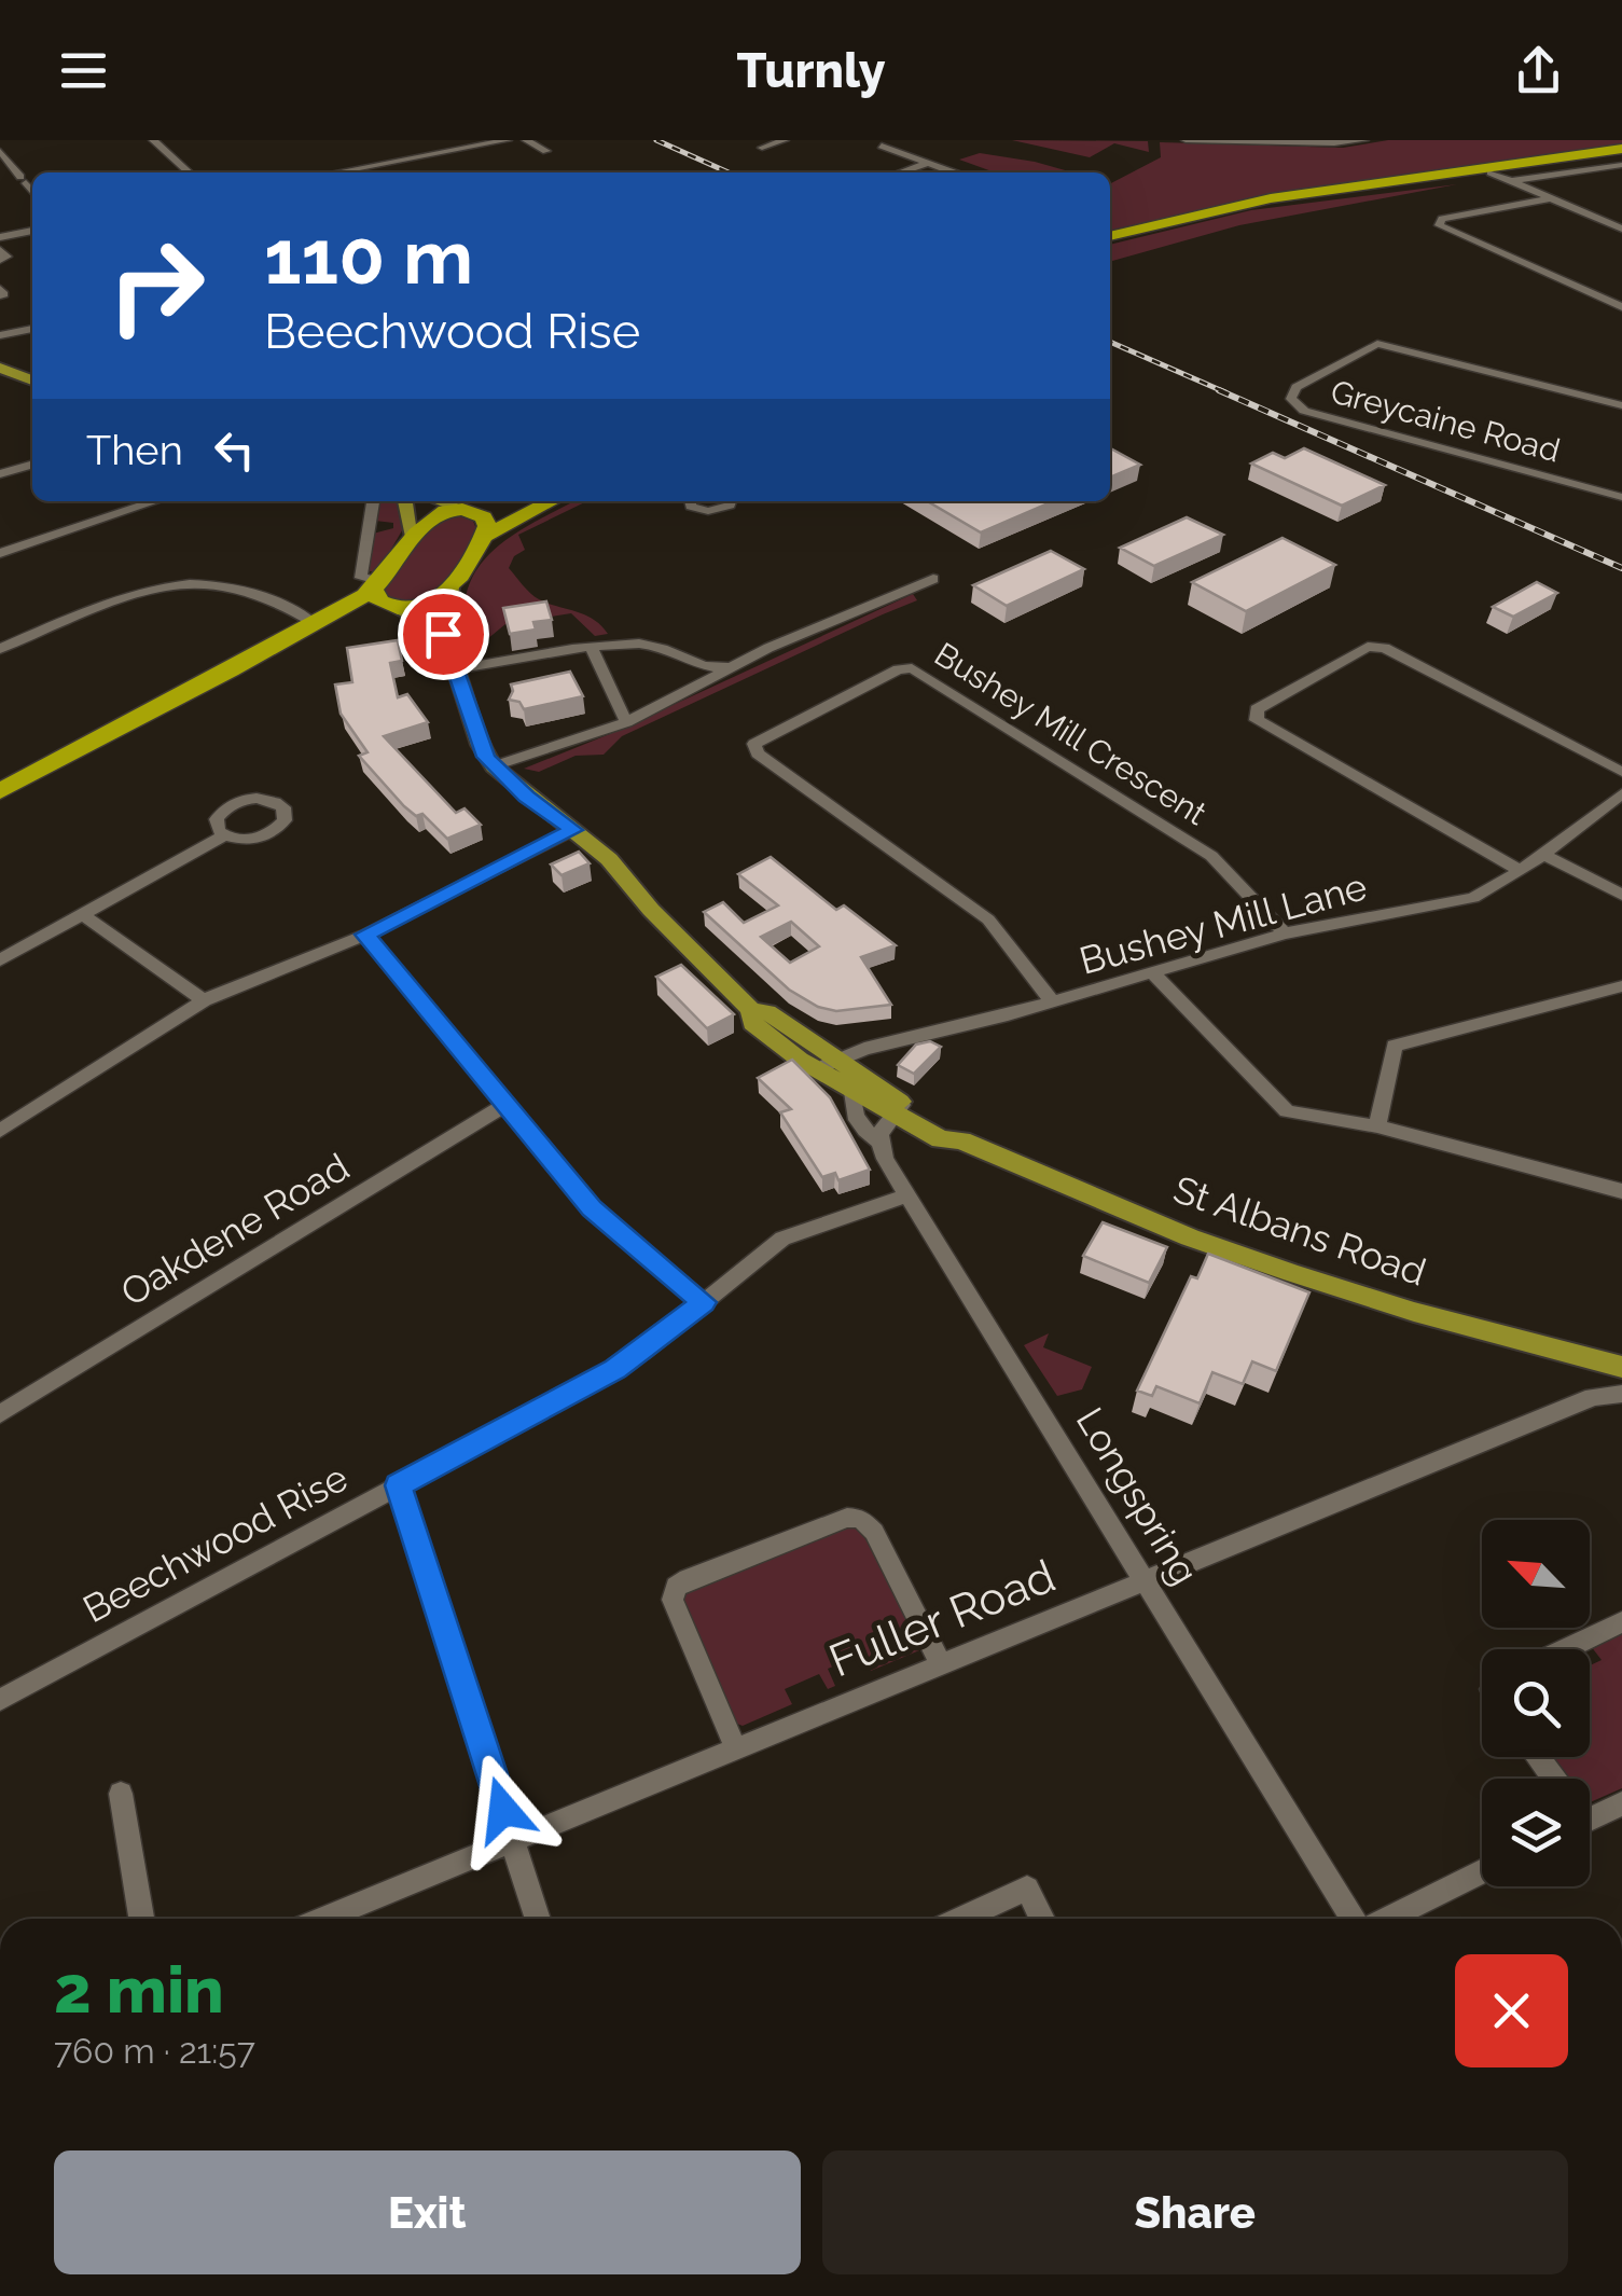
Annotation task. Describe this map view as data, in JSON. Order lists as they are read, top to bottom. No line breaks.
{"streets":{"main road":["St Albans Road"],"street":["Greycaine Road","Bushey Mill Crescent","Bushey Mill Lane","Oakdene Road","Longspring","Beechwood Rise","Fuller Road"]},"crossings":[["Bushey Mill Crescent","Bushey Mill Lane"],["Bushey Mill Lane","St Albans Road"],["St Albans Road","Longspring"],["Longspring","Beechwood Rise"],["Longspring","Fuller Road"]],"north":"top left","page":{"header":"Turnly","turn":["110 m","Beechwood Rise"],"then":"Then","heading":["2 min","760 m · 21:57"],"buttons":["Exit","Share"]}}
